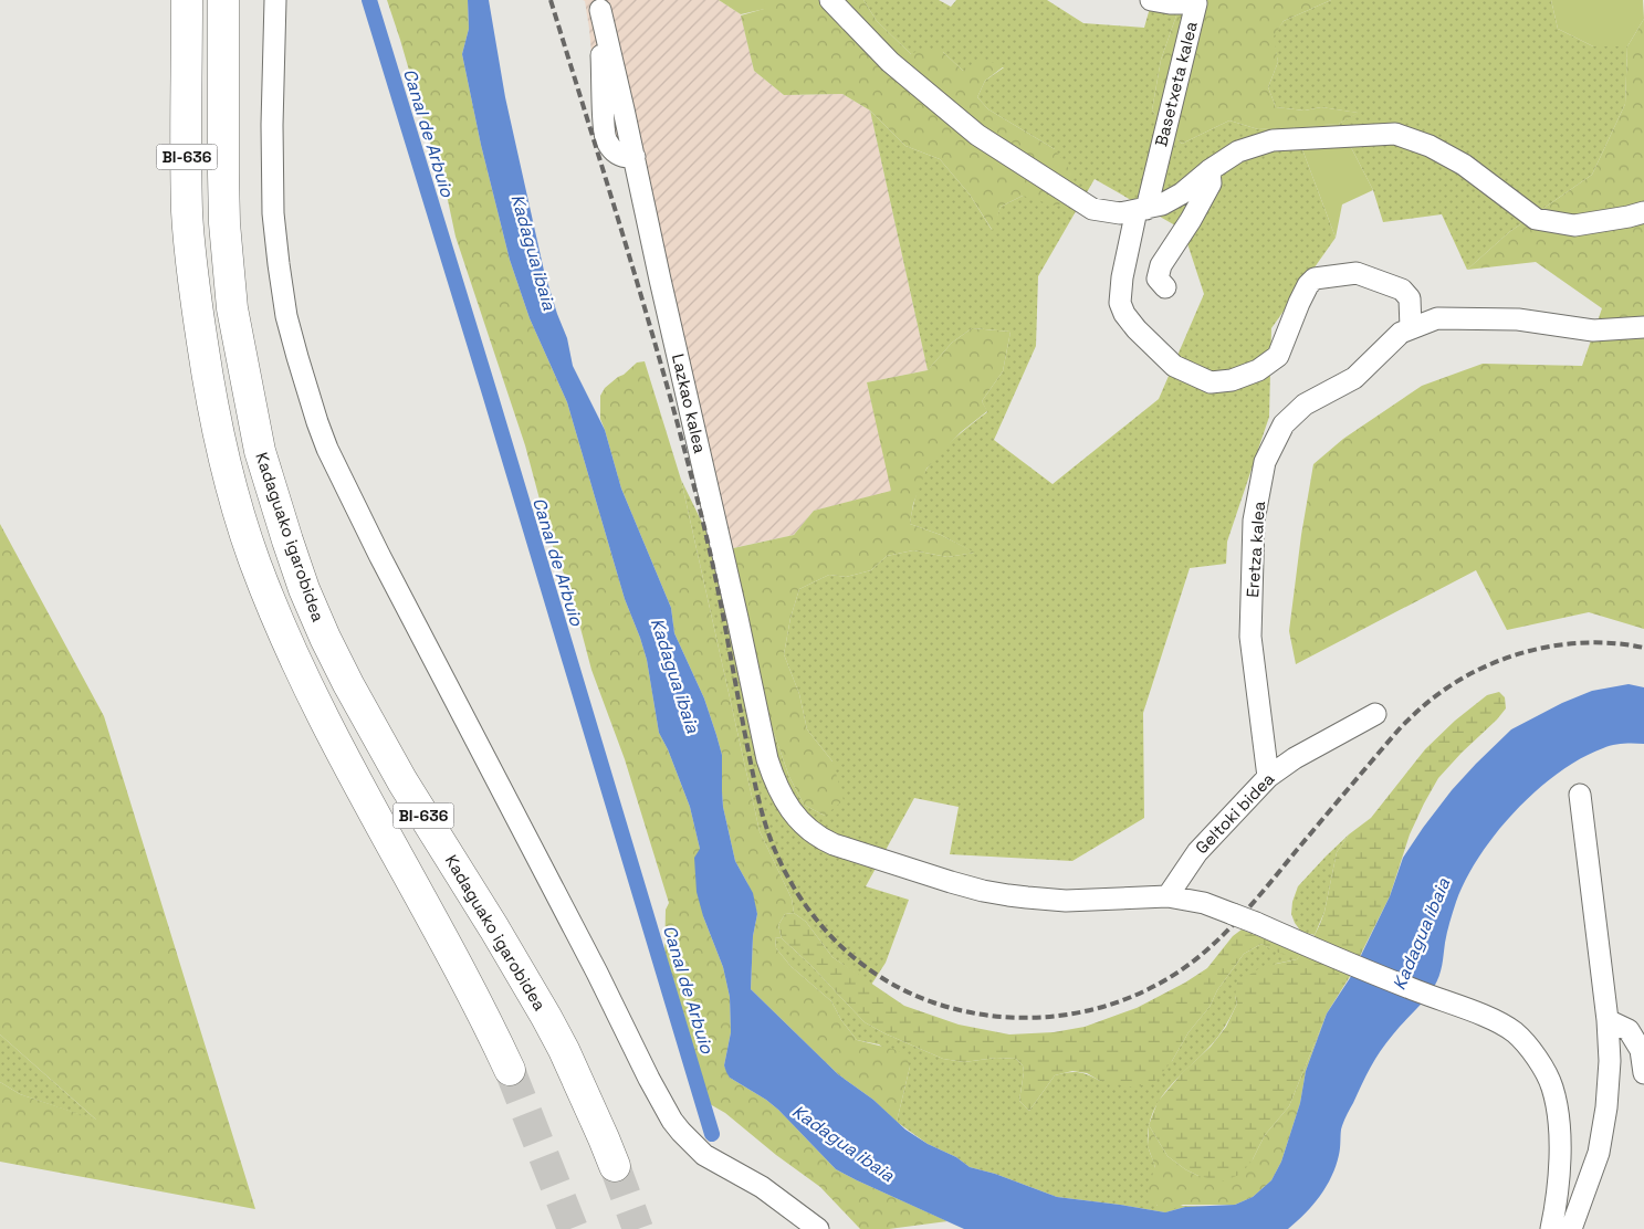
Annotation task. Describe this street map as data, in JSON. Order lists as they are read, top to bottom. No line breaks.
{"streets":{"highway":["BI-636","Kadaguako igarobidea"],"street":["Basetxeta kalea","Lazkao kalea","Eretza kalea","Geltoki bidea"]},"crossings":[["Basetxeta kalea","Eretza kalea"],["Lazkao kalea","Geltoki bidea"],["Eretza kalea","Geltoki bidea"]],"water":["Canal de Arbuio","Kadagua ibaia"]}
